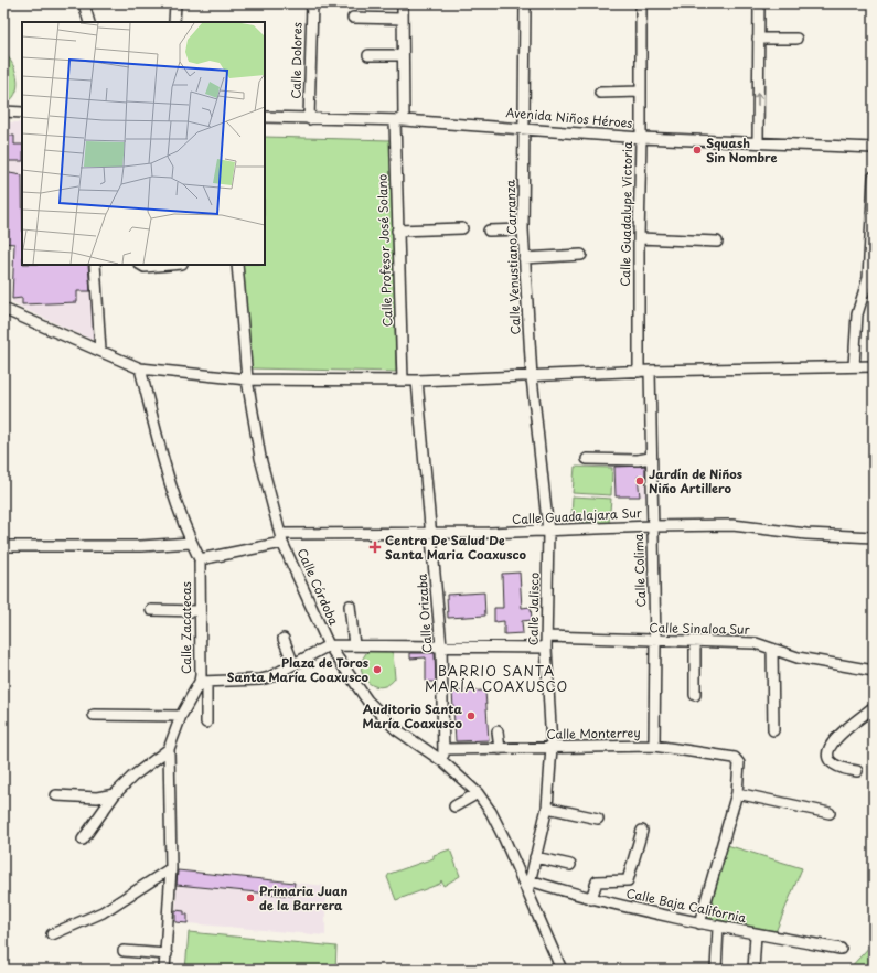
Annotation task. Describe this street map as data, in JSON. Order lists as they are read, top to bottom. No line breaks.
{"streets":{"street":["Calle Dolores","Avenida Niños Héroes","Calle Guadalupe Victoria","Calle Profesor José Solano","Calle Venustiano Carranza","Calle Guadalajara Sur","Calle Colima","Calle Córdoba","Calle Jalisco","Calle Orizaba","Calle Zacatecas","Calle Sinaloa Sur","Calle Monterrey","Calle Baja California"]},"crossings":[["Calle Dolores","Avenida Niños Héroes"],["Avenida Niños Héroes","Calle Guadalupe Victoria"],["Avenida Niños Héroes","Calle Profesor José Solano"],["Avenida Niños Héroes","Calle Venustiano Carranza"],["Calle Venustiano Carranza","Calle Jalisco"],["Calle Guadalajara Sur","Calle Colima"],["Calle Guadalajara Sur","Calle Córdoba"],["Calle Guadalajara Sur","Calle Jalisco"],["Calle Guadalajara Sur","Calle Orizaba"],["Calle Guadalajara Sur","Calle Zacatecas"],["Calle Colima","Calle Sinaloa Sur"],["Calle Colima","Calle Monterrey"],["Calle Córdoba","Calle Orizaba"],["Calle Jalisco","Calle Sinaloa Sur"],["Calle Jalisco","Calle Monterrey"],["Calle Jalisco","Calle Baja California"],["Calle Orizaba","Calle Monterrey"]],"districts":["BARRIO SANTA MARÍA COAXUSCO"],"places":{"other":["Squash Sin Nombre","Jardín de Niños Niño Artillero","Plaza de Toros Santa María Coaxusco","Auditorio Santa María Coaxusco","Primaria Juan de la Barrera"],"health":["Centro De Salud De Santa Maria Coaxusco"]}}
